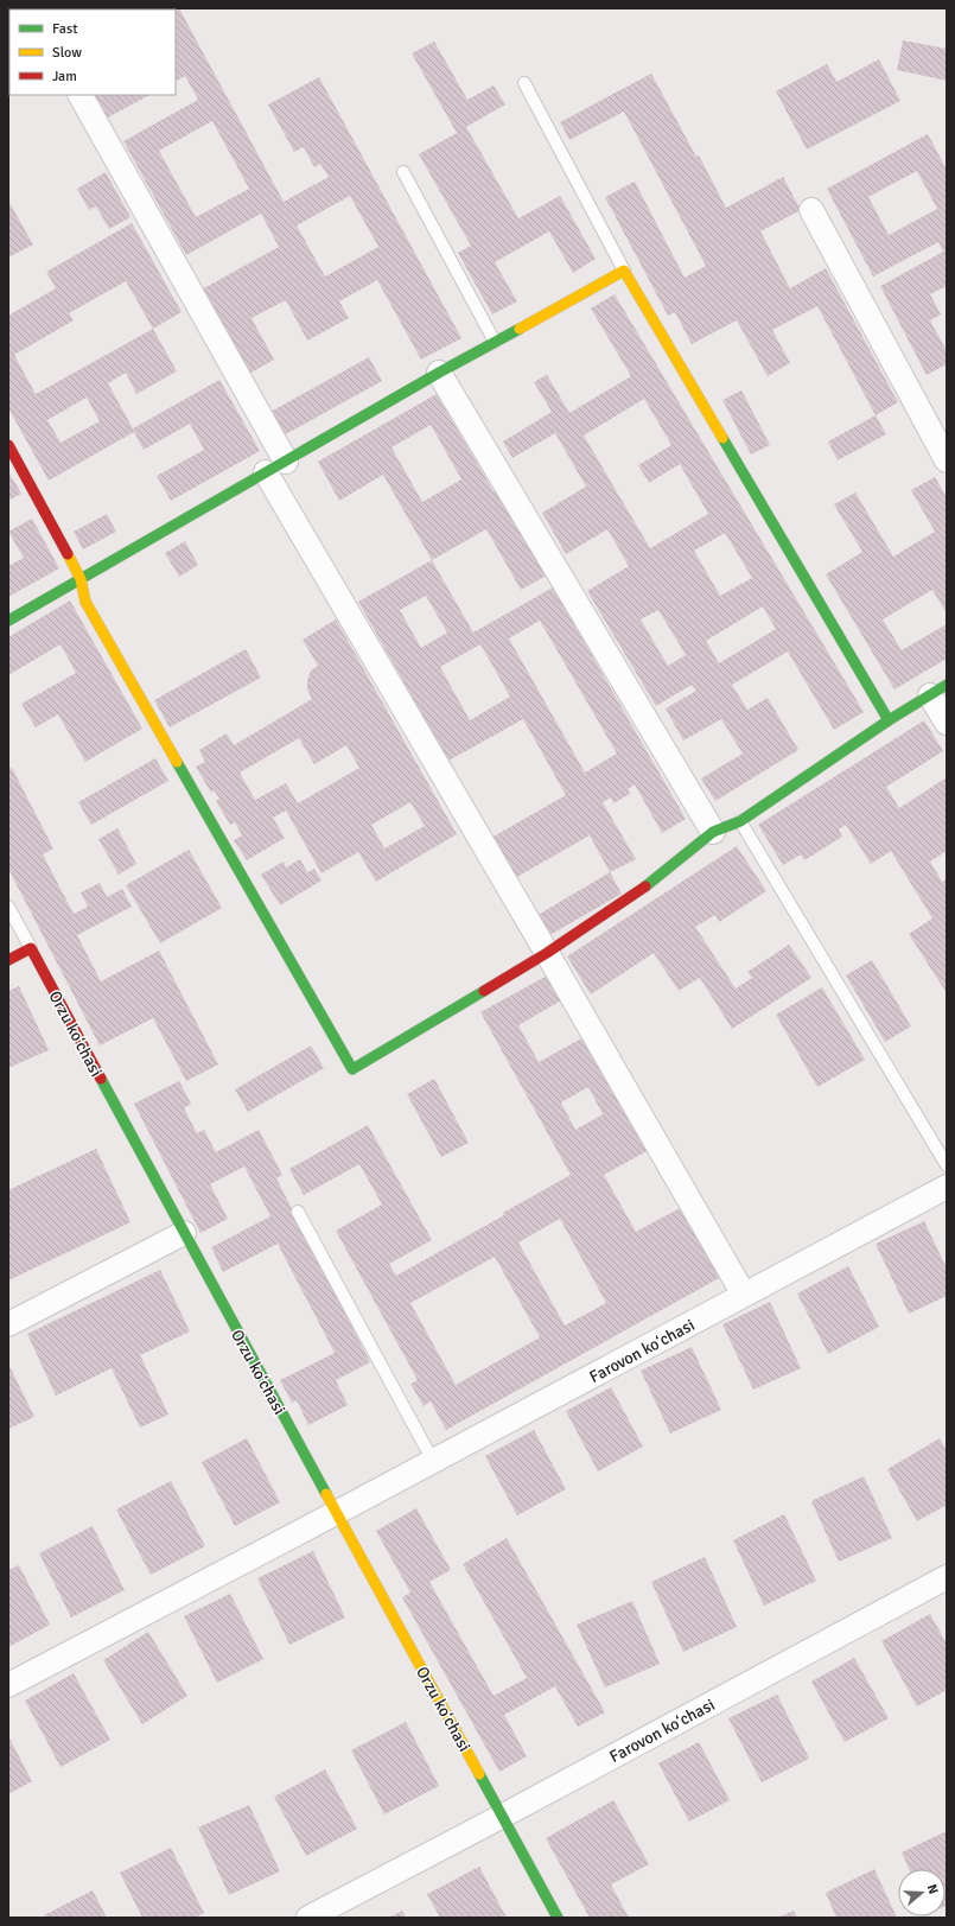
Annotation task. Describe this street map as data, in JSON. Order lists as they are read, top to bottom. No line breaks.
{"streets":{"street":["Orzu koʻchasi","Farovon koʻchasi"]},"crossings":[["Orzu koʻchasi","Farovon koʻchasi"]],"legend":["Fast","Slow","Jam"],"north":"right"}
